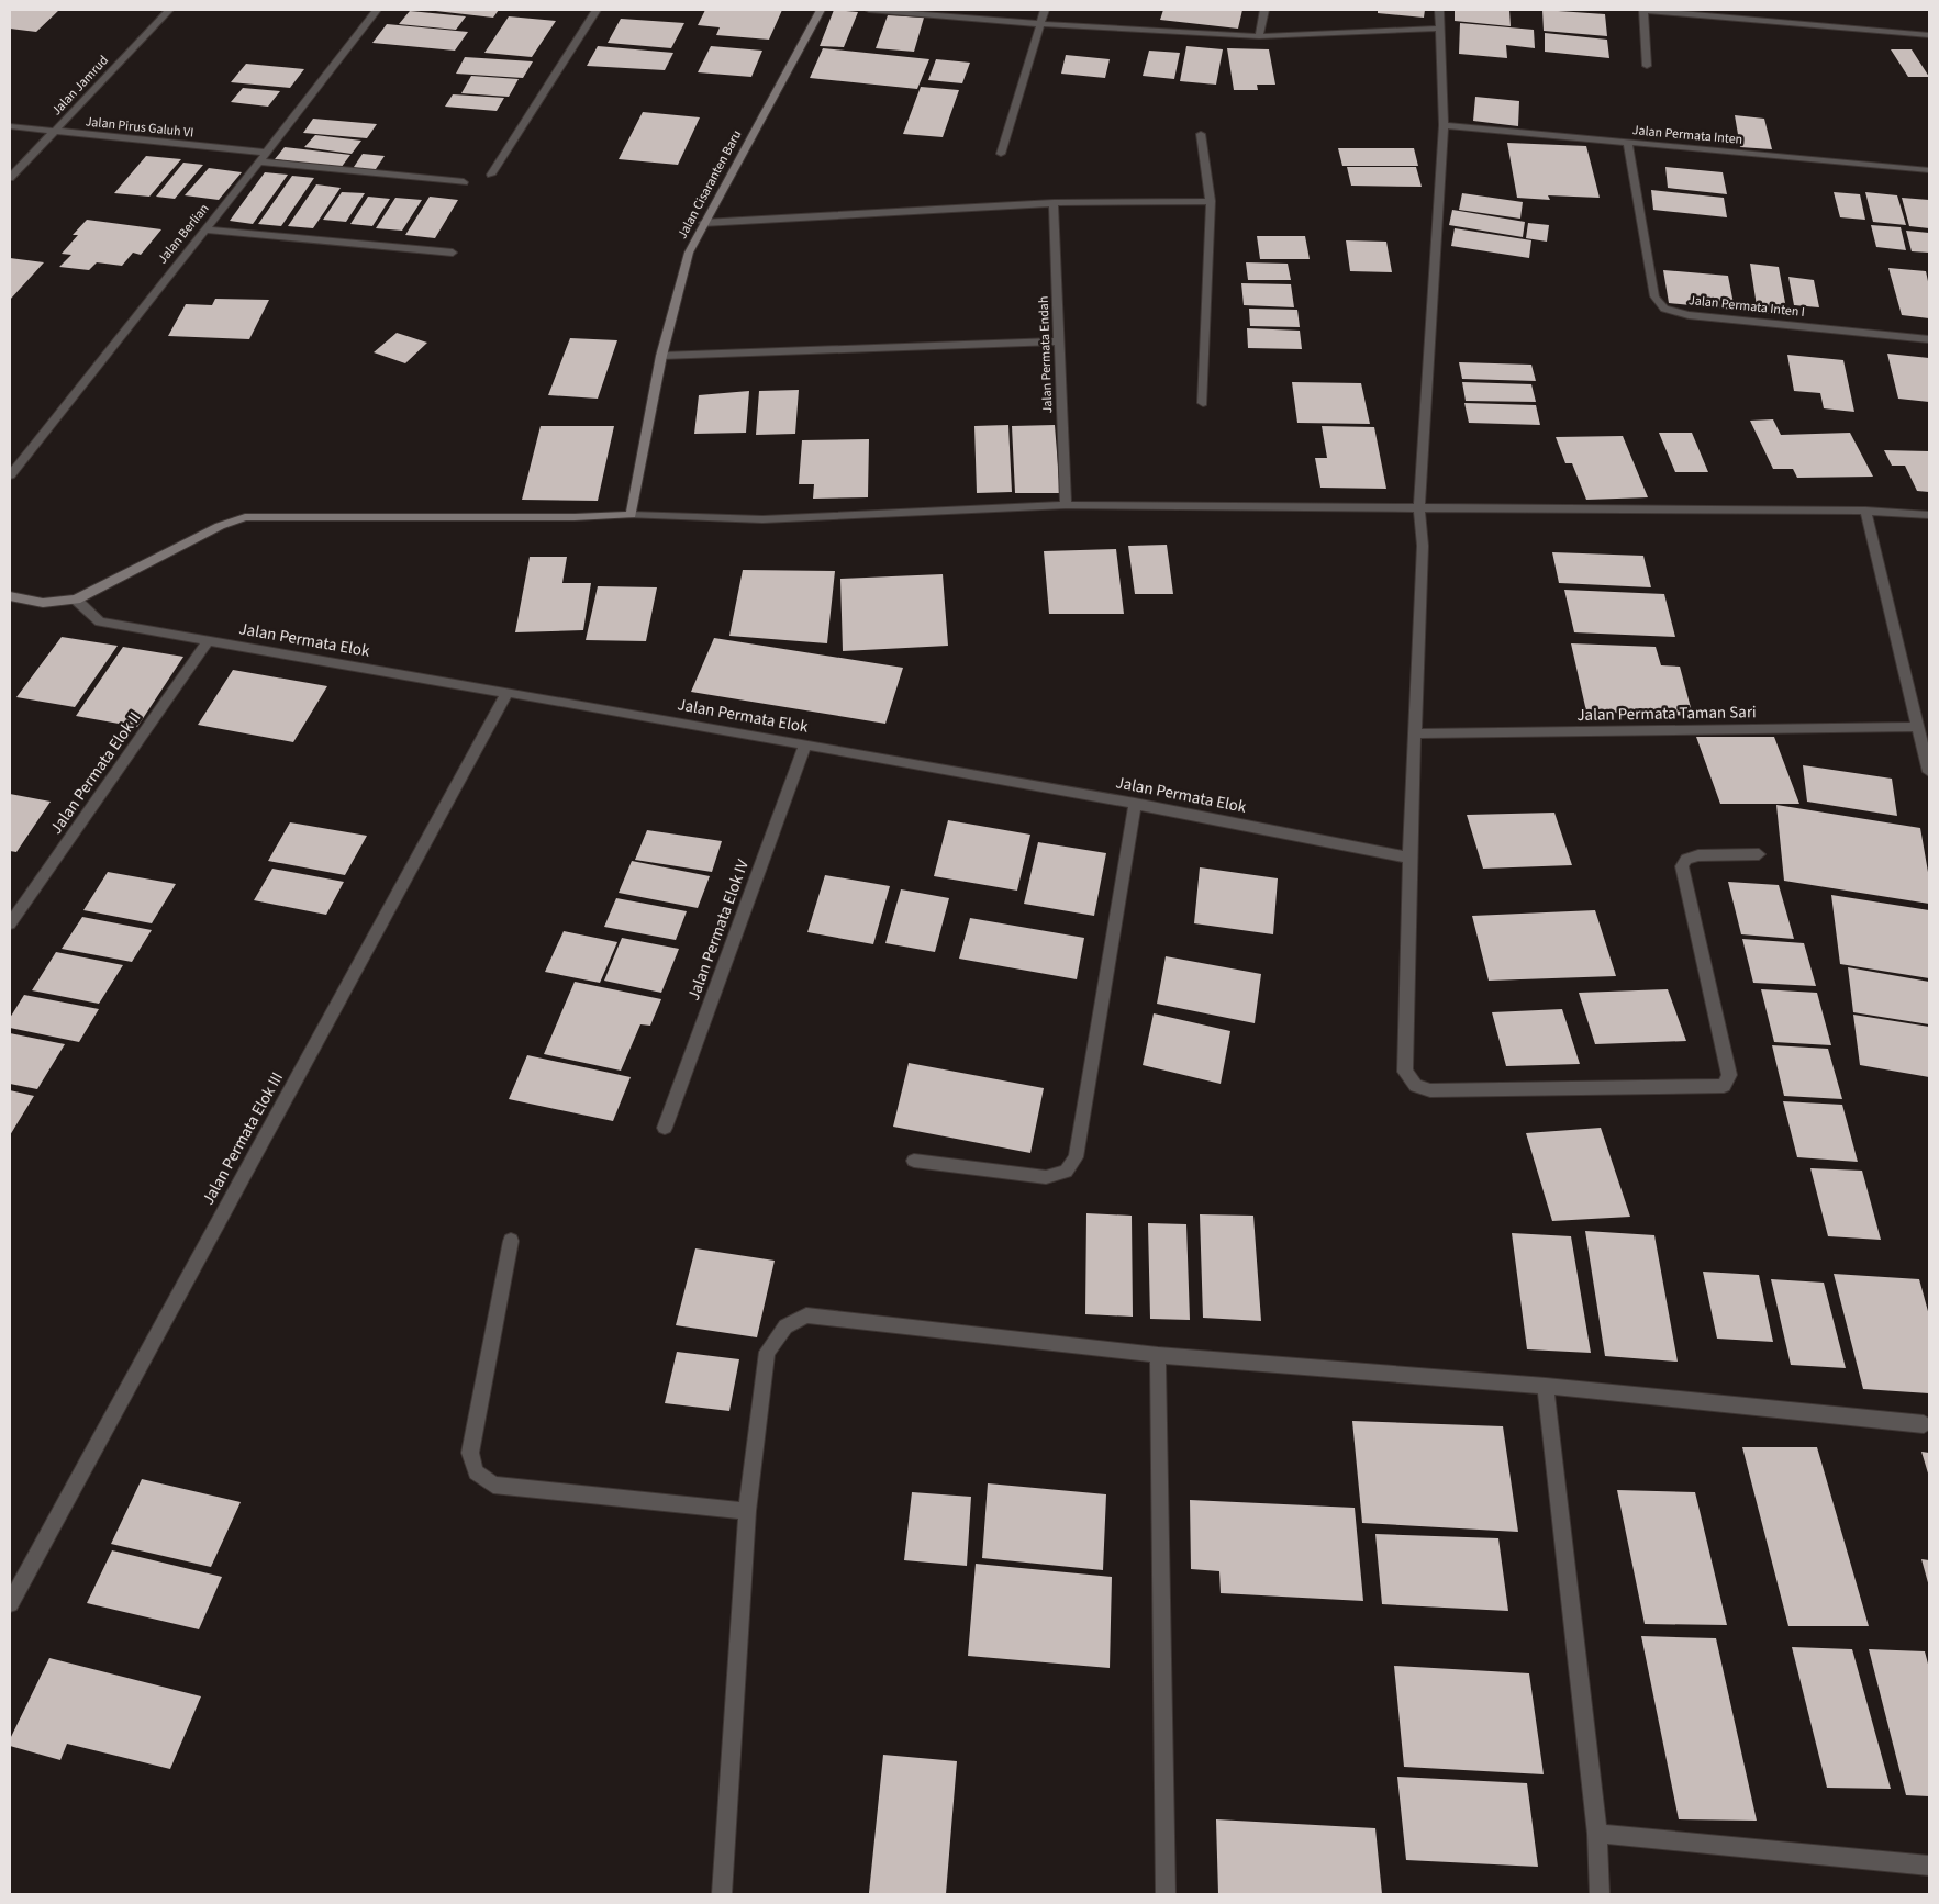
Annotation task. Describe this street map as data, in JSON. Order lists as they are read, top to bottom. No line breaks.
{"streets":{"street":["Jalan Jamrud","Jalan Pirus Galuh VI","Jalan Permata Inten","Jalan Cisaranten Baru","Jalan Berlian","Jalan Permata Inten I","Jalan Permata Endah","Jalan Permata Elok","Jalan Permata Taman Sari","Jalan Permata Elok II","Jalan Permata Elok IV","Jalan Permata Elok III"]},"crossings":[["Jalan Jamrud","Jalan Pirus Galuh VI"],["Jalan Pirus Galuh VI","Jalan Berlian"],["Jalan Permata Inten","Jalan Permata Inten I"],["Jalan Permata Elok","Jalan Permata Elok II"],["Jalan Permata Elok","Jalan Permata Elok IV"],["Jalan Permata Elok","Jalan Permata Elok III"]]}
